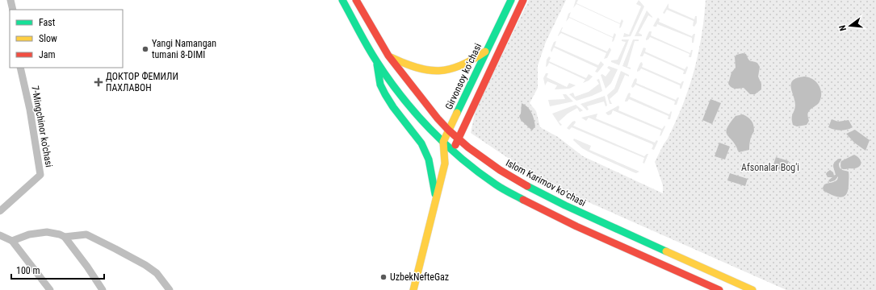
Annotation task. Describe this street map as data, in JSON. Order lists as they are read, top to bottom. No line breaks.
{"streets":{"main road":["Girvonsoy koʻchasi","Islom Karimov koʻchasi"],"street":["7-Mingchinor ko'chasi"]},"crossings":[["Girvonsoy koʻchasi","Islom Karimov koʻchasi"]],"parks":["Afsonalar Bog'i"],"places":{"other":["Yangi Namangan tumani 8-DIMI","UzbekNefteGaz"],"health":["ДОКТОР ФЕМИЛИ ПАХЛАВОН"]},"legend":["Fast","Slow","Jam"],"scale_bar":"100 m","north":"left"}
